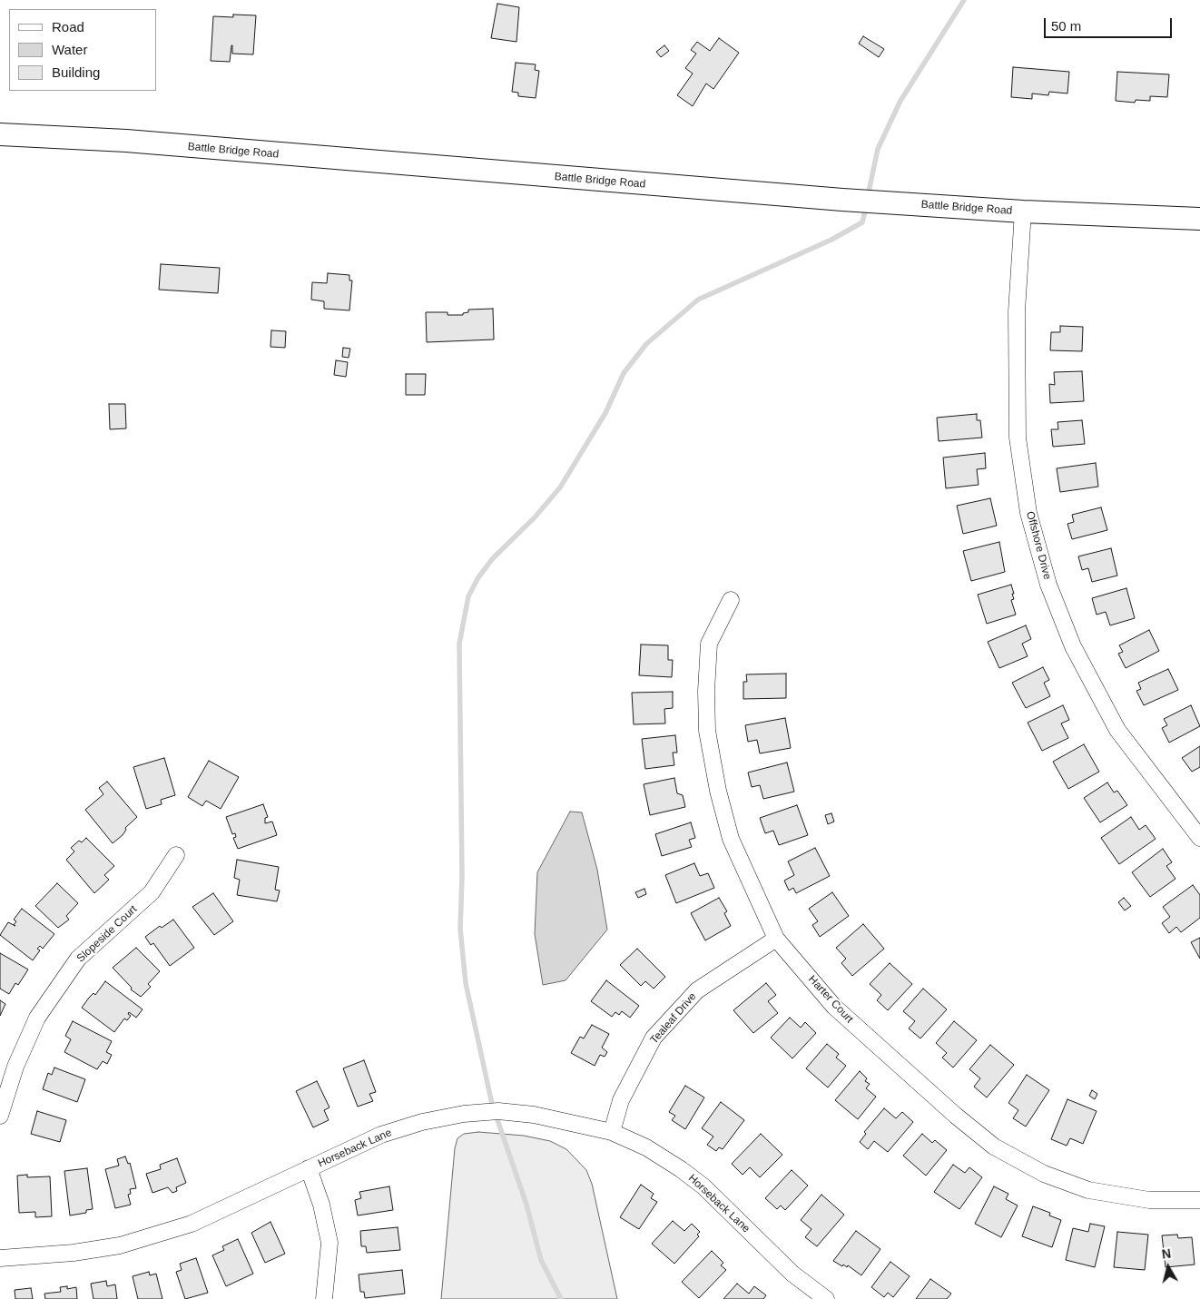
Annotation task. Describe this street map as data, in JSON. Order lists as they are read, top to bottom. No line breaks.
{"streets":{"street":["Battle Bridge Road","Offshore Drive","Slopeside Court","Harter Court","Tealeaf Drive","Horseback Lane"]},"crossings":[["Battle Bridge Road","Offshore Drive"],["Harter Court","Tealeaf Drive"],["Tealeaf Drive","Horseback Lane"]],"legend":["Road","Water","Building"],"scale_bar":"50 m","north":"top"}
